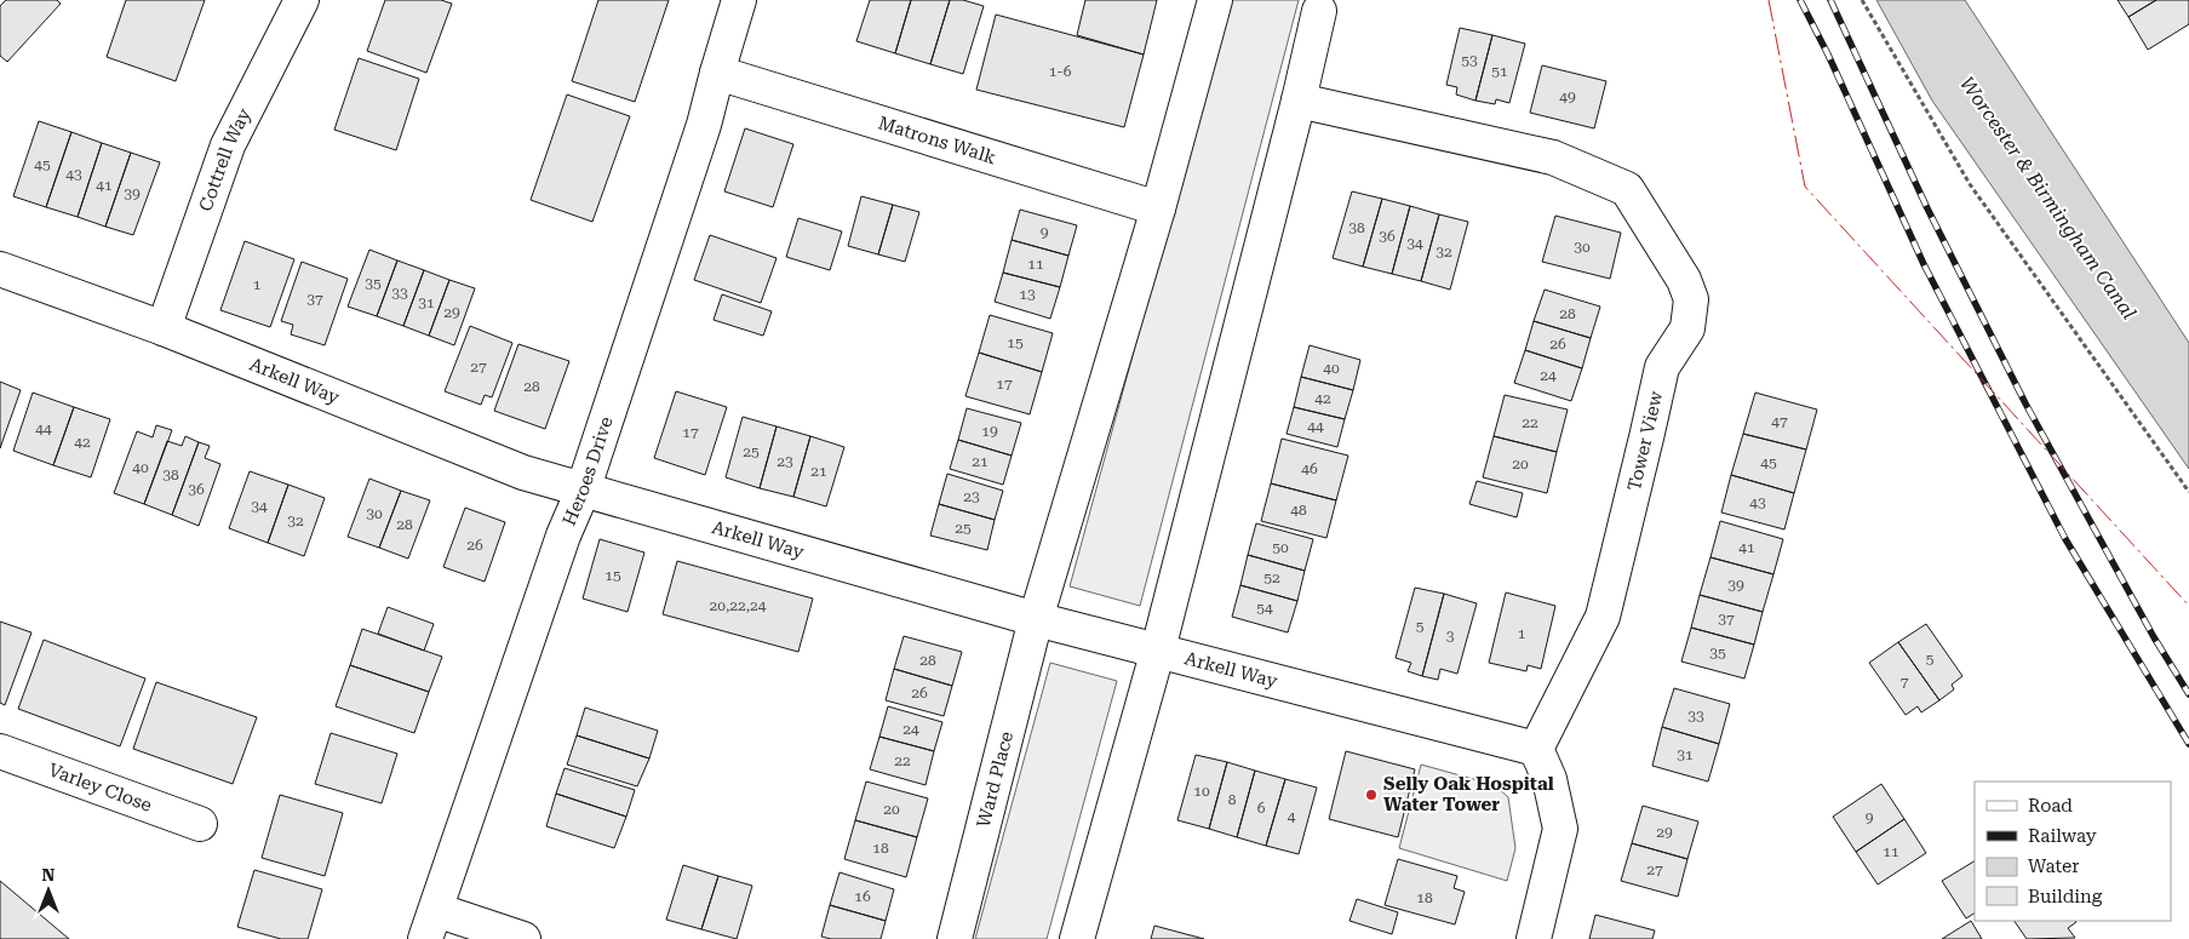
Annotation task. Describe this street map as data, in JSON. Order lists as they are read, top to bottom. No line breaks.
{"streets":{"street":["Matrons Walk","Cottrell Way","Arkell Way","Tower View","Heroes Drive","Ward Place","Varley Close"]},"crossings":[["Matrons Walk","Heroes Drive"],["Cottrell Way","Arkell Way"],["Arkell Way","Tower View"],["Arkell Way","Heroes Drive"],["Arkell Way","Ward Place"]],"water":["Worcester & Birmingham Canal"],"places":["Selly Oak Hospital Water Tower"],"house_numbers":["53","1-6","51","49","45","43","41","39","38","9","36","34","30","32","11","35","1","33","13","37","31","29","28","15","26","27","40","24","17","28","42","47","22","44","44","19","17","42","25","23","21","45","20","40","46","21","38","36","23","43","34","48","30","32","28","25","26","50","41","15","52","39","20,22,24","54","37","5","1","3","35","5","28","7","26","33","24","31","22","10","8","6","20","4","9","29","18","11","27","16","18"],"legend":["Road","Railway","Water","Building"],"north":"top"}
